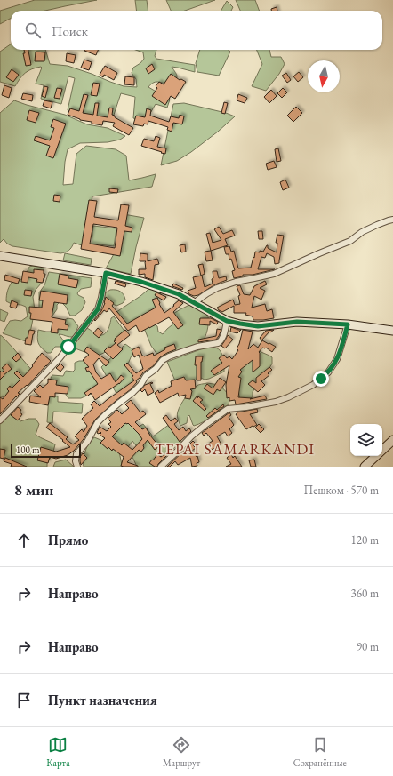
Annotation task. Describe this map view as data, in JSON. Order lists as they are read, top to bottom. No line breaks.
{"districts":["TEPAI SAMARKANDI"],"scale_bar":"100 m","north":"bottom","page":{"search":"Поиск","scale":"100 m","heading":["8 мин","Пешком · 570 m"],"list":[["Прямо","120 m"],["Направо","360 m"],["Направо","90 m"],"Пункт назначения"],"nav":["Карта","Маршрут","Сохранённые"]}}
